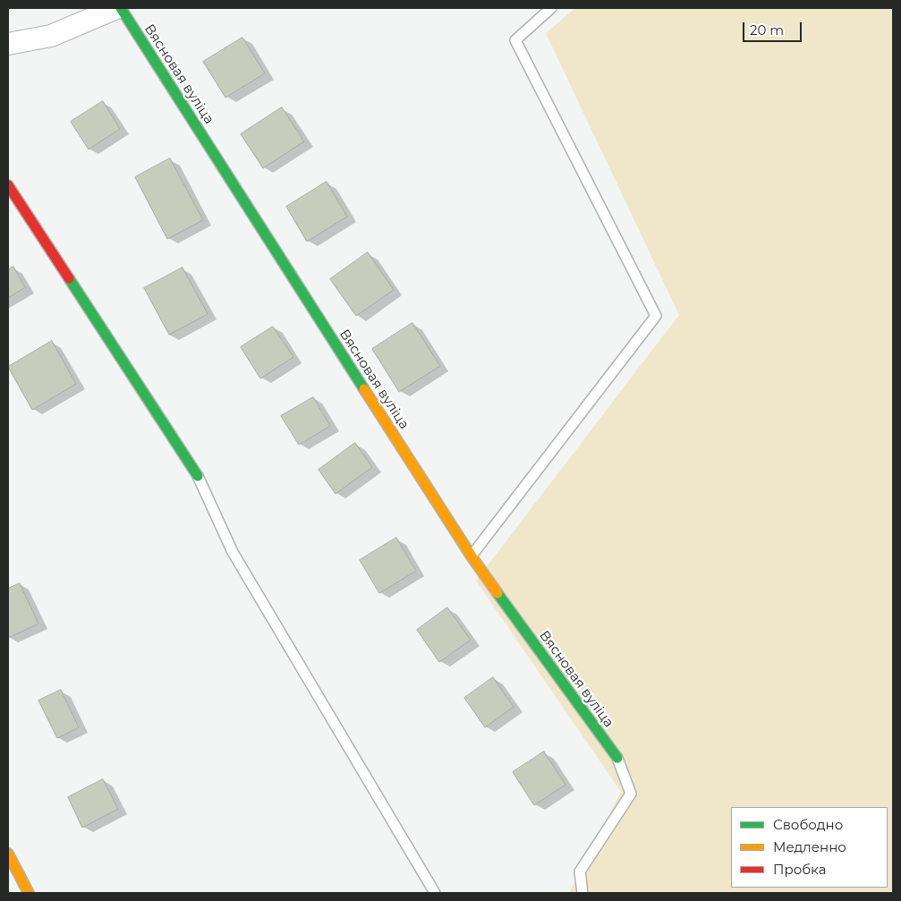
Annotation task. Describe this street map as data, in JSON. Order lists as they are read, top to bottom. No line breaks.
{"streets":{"street":["Вясновая вуліца"]},"legend":["Свободно","Медленно","Пробка"],"scale_bar":"20 m"}
